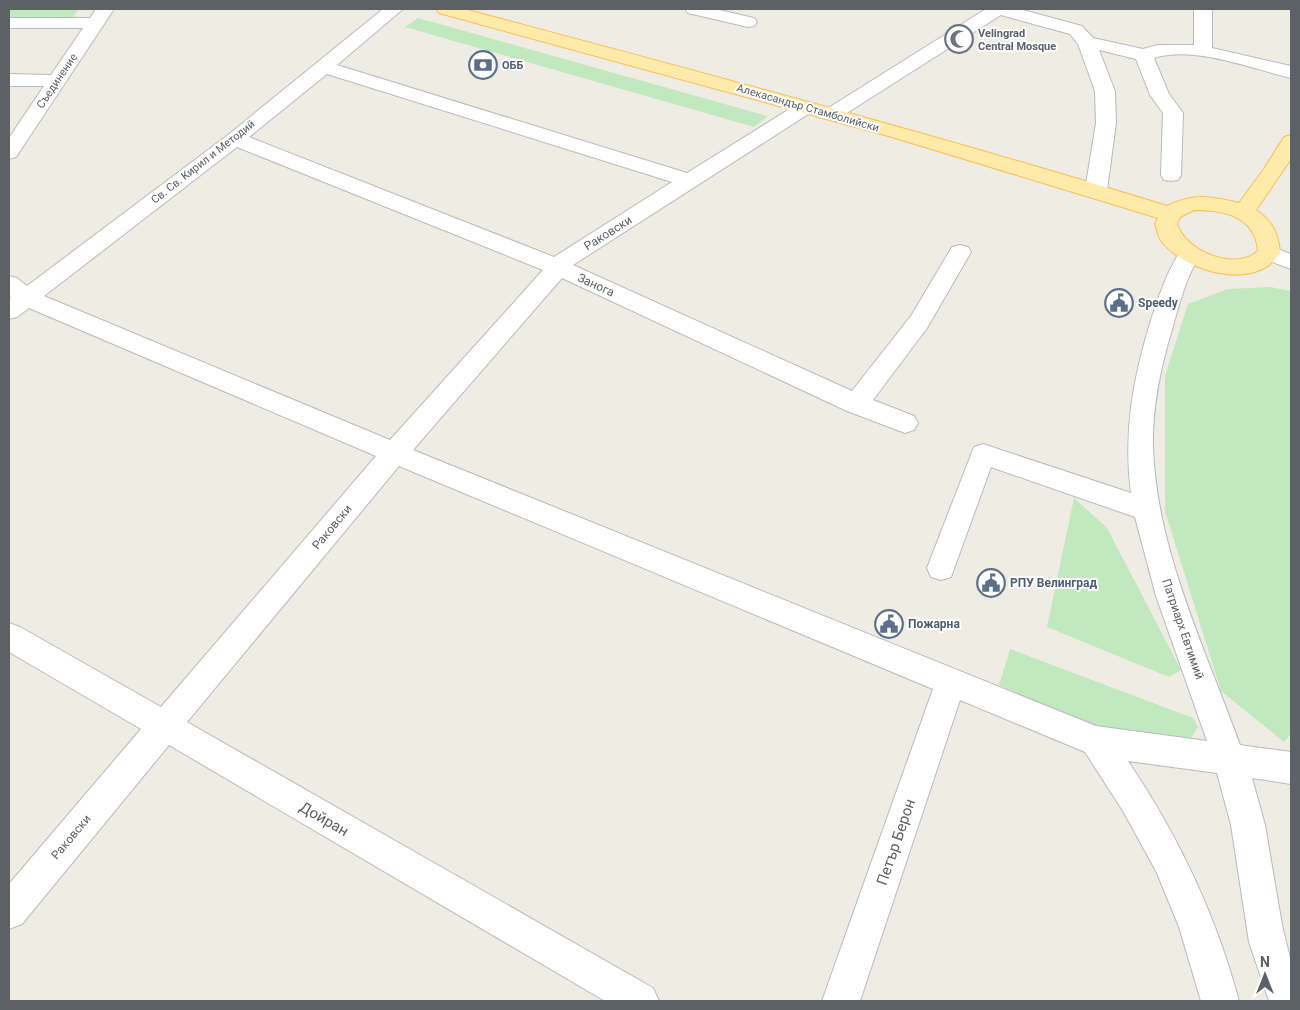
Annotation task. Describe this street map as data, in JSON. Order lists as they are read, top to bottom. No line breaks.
{"streets":{"main road":["Алекасандър Стамболийски"],"street":["Съединение","Св. Св. Кирил и Методий","Раковски","Занога","Патриарх Евтимий","Дойран","Петър Берон"]},"crossings":[["Алекасандър Стамболийски","Раковски"],["Алекасандър Стамболийски","Патриарх Евтимий"],["Св. Св. Кирил и Методий","Занога"],["Раковски","Занога"],["Раковски","Дойран"]],"places":{"mosque":["Velingrad Central Mosque"],"bank":["ОББ"],"public building":["Speedy","РПУ Велинград","Пожарна"]},"north":"top"}
